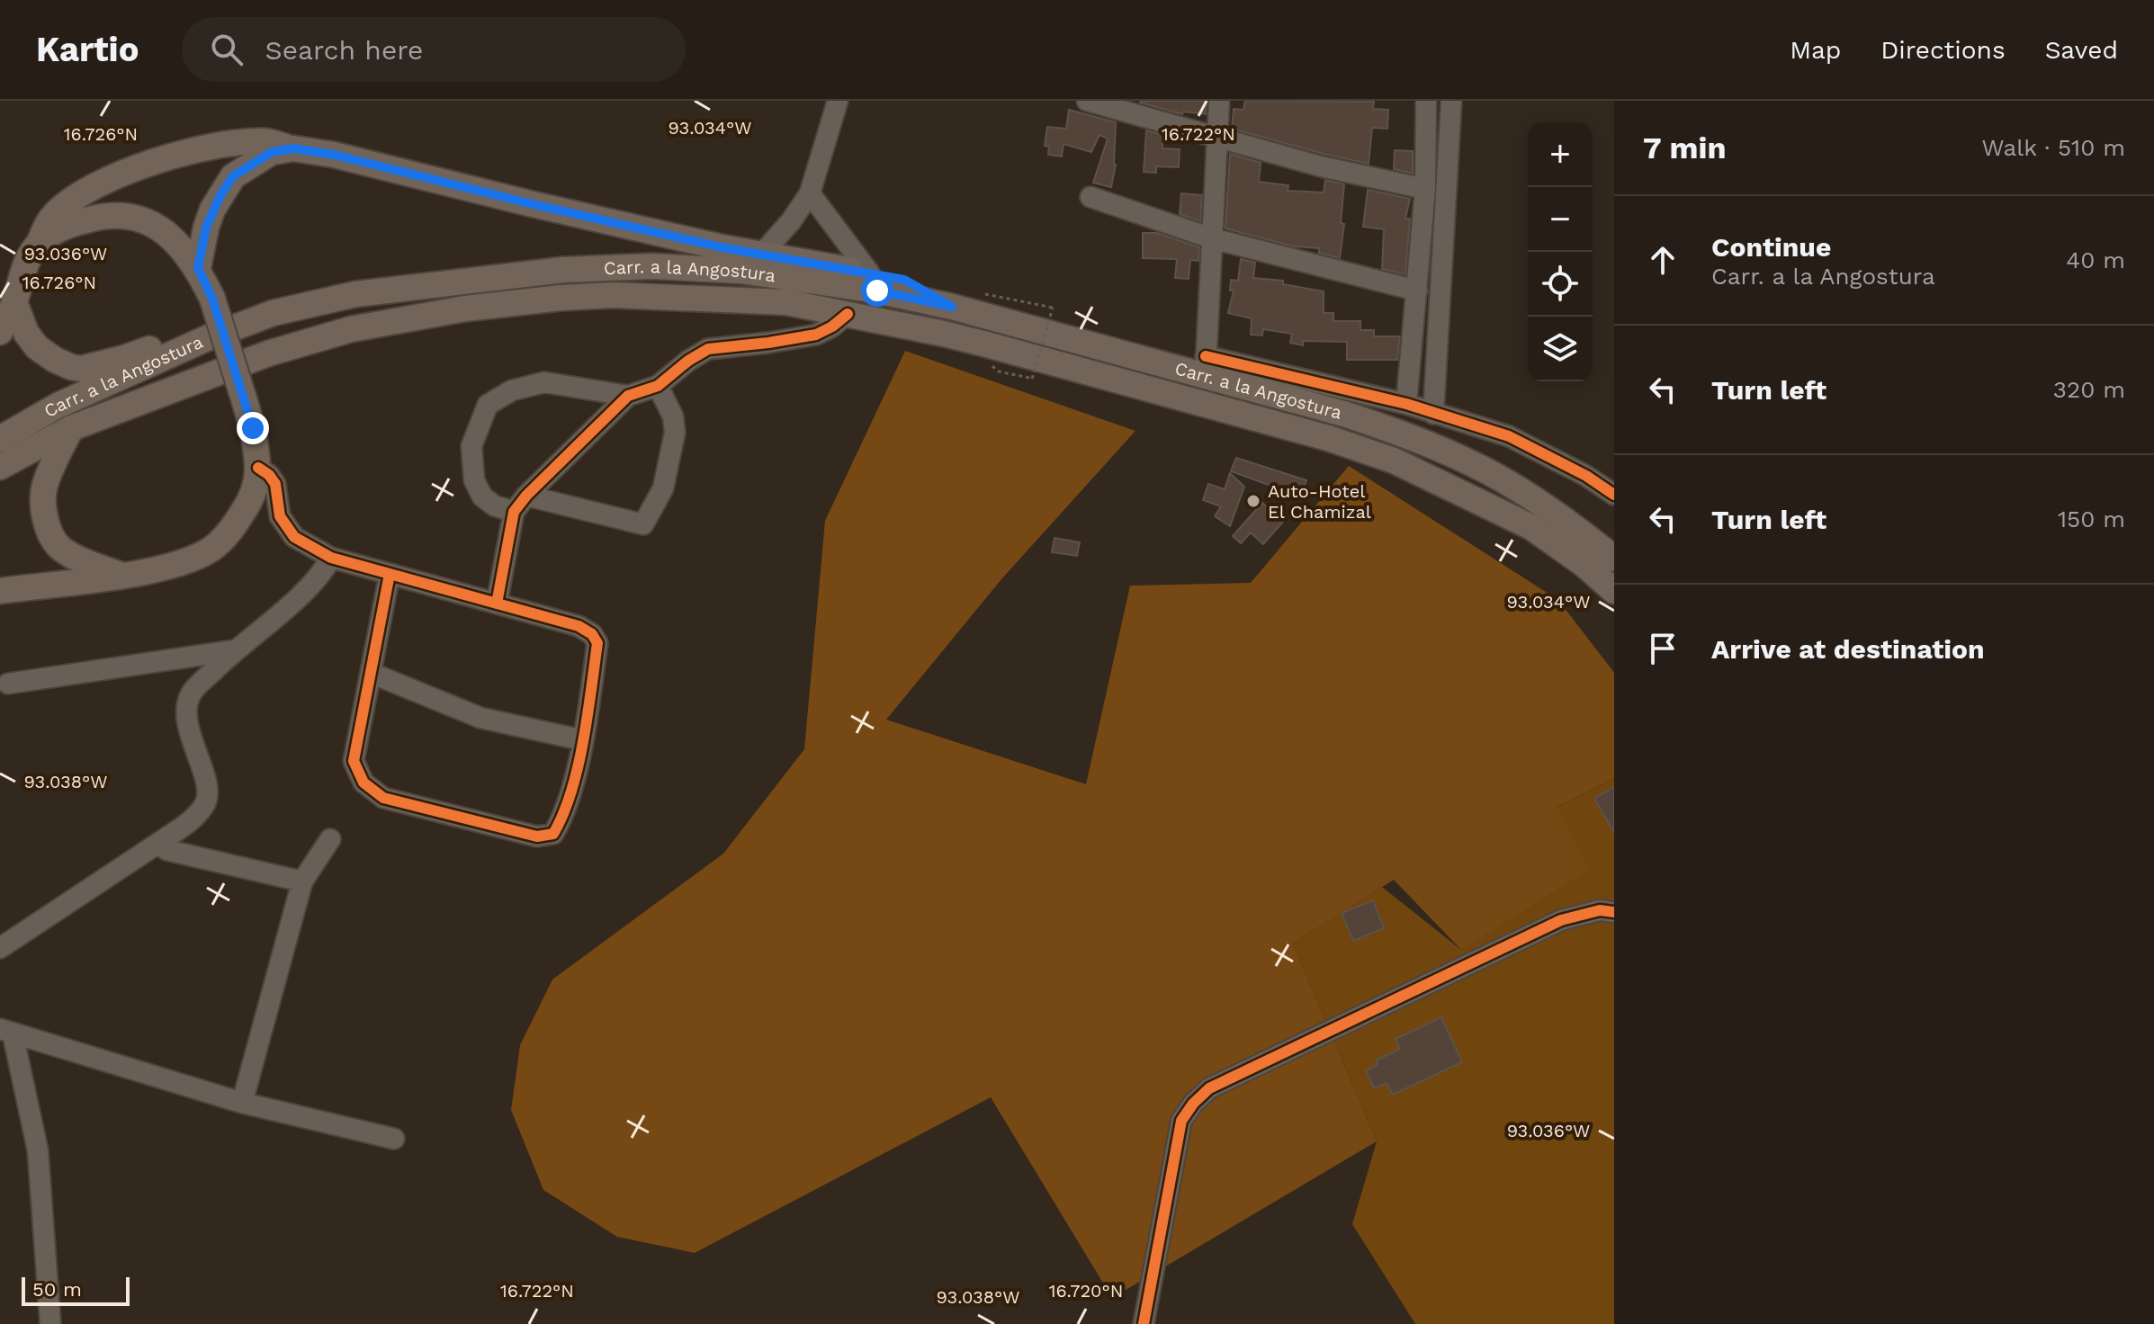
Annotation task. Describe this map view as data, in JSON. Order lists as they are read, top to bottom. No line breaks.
{"streets":{"main road":["Carr. a la Angostura"]},"places":["Auto-Hotel El Chamizal"],"scale_bar":"50 m","page":{"header":"Kartio","search":"Search here","nav":["Map","Directions","Saved"],"heading":["7 min","Walk · 510 m"],"map_buttons":["+","−"],"list":[["Continue","Carr. a la Angostura","40 m"],["Turn left","320 m"],["Turn left","150 m"],"Arrive at destination"],"scale":"50 m"},"coordinates":["93.034°W","16.726°N","16.722°N","93.036°W","93.038°W","16.720°N"]}
